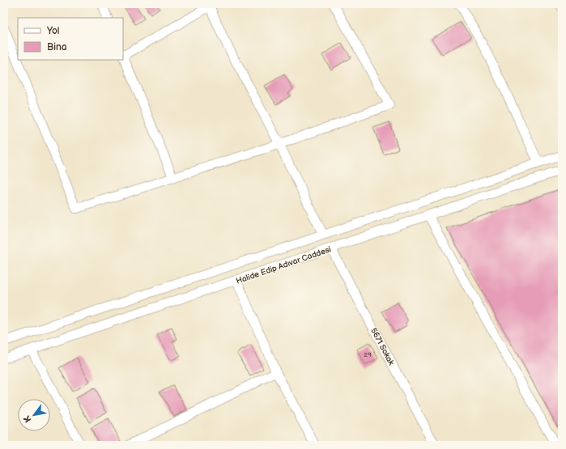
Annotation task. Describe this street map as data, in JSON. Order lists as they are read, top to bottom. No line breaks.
{"streets":{"street":["Halide Edip Adıvar Caddesi","5671 Sokak"]},"crossings":[["Halide Edip Adıvar Caddesi","5671 Sokak"]],"house_numbers":["29"],"legend":["Yol","Bina"],"north":"bottom left"}
